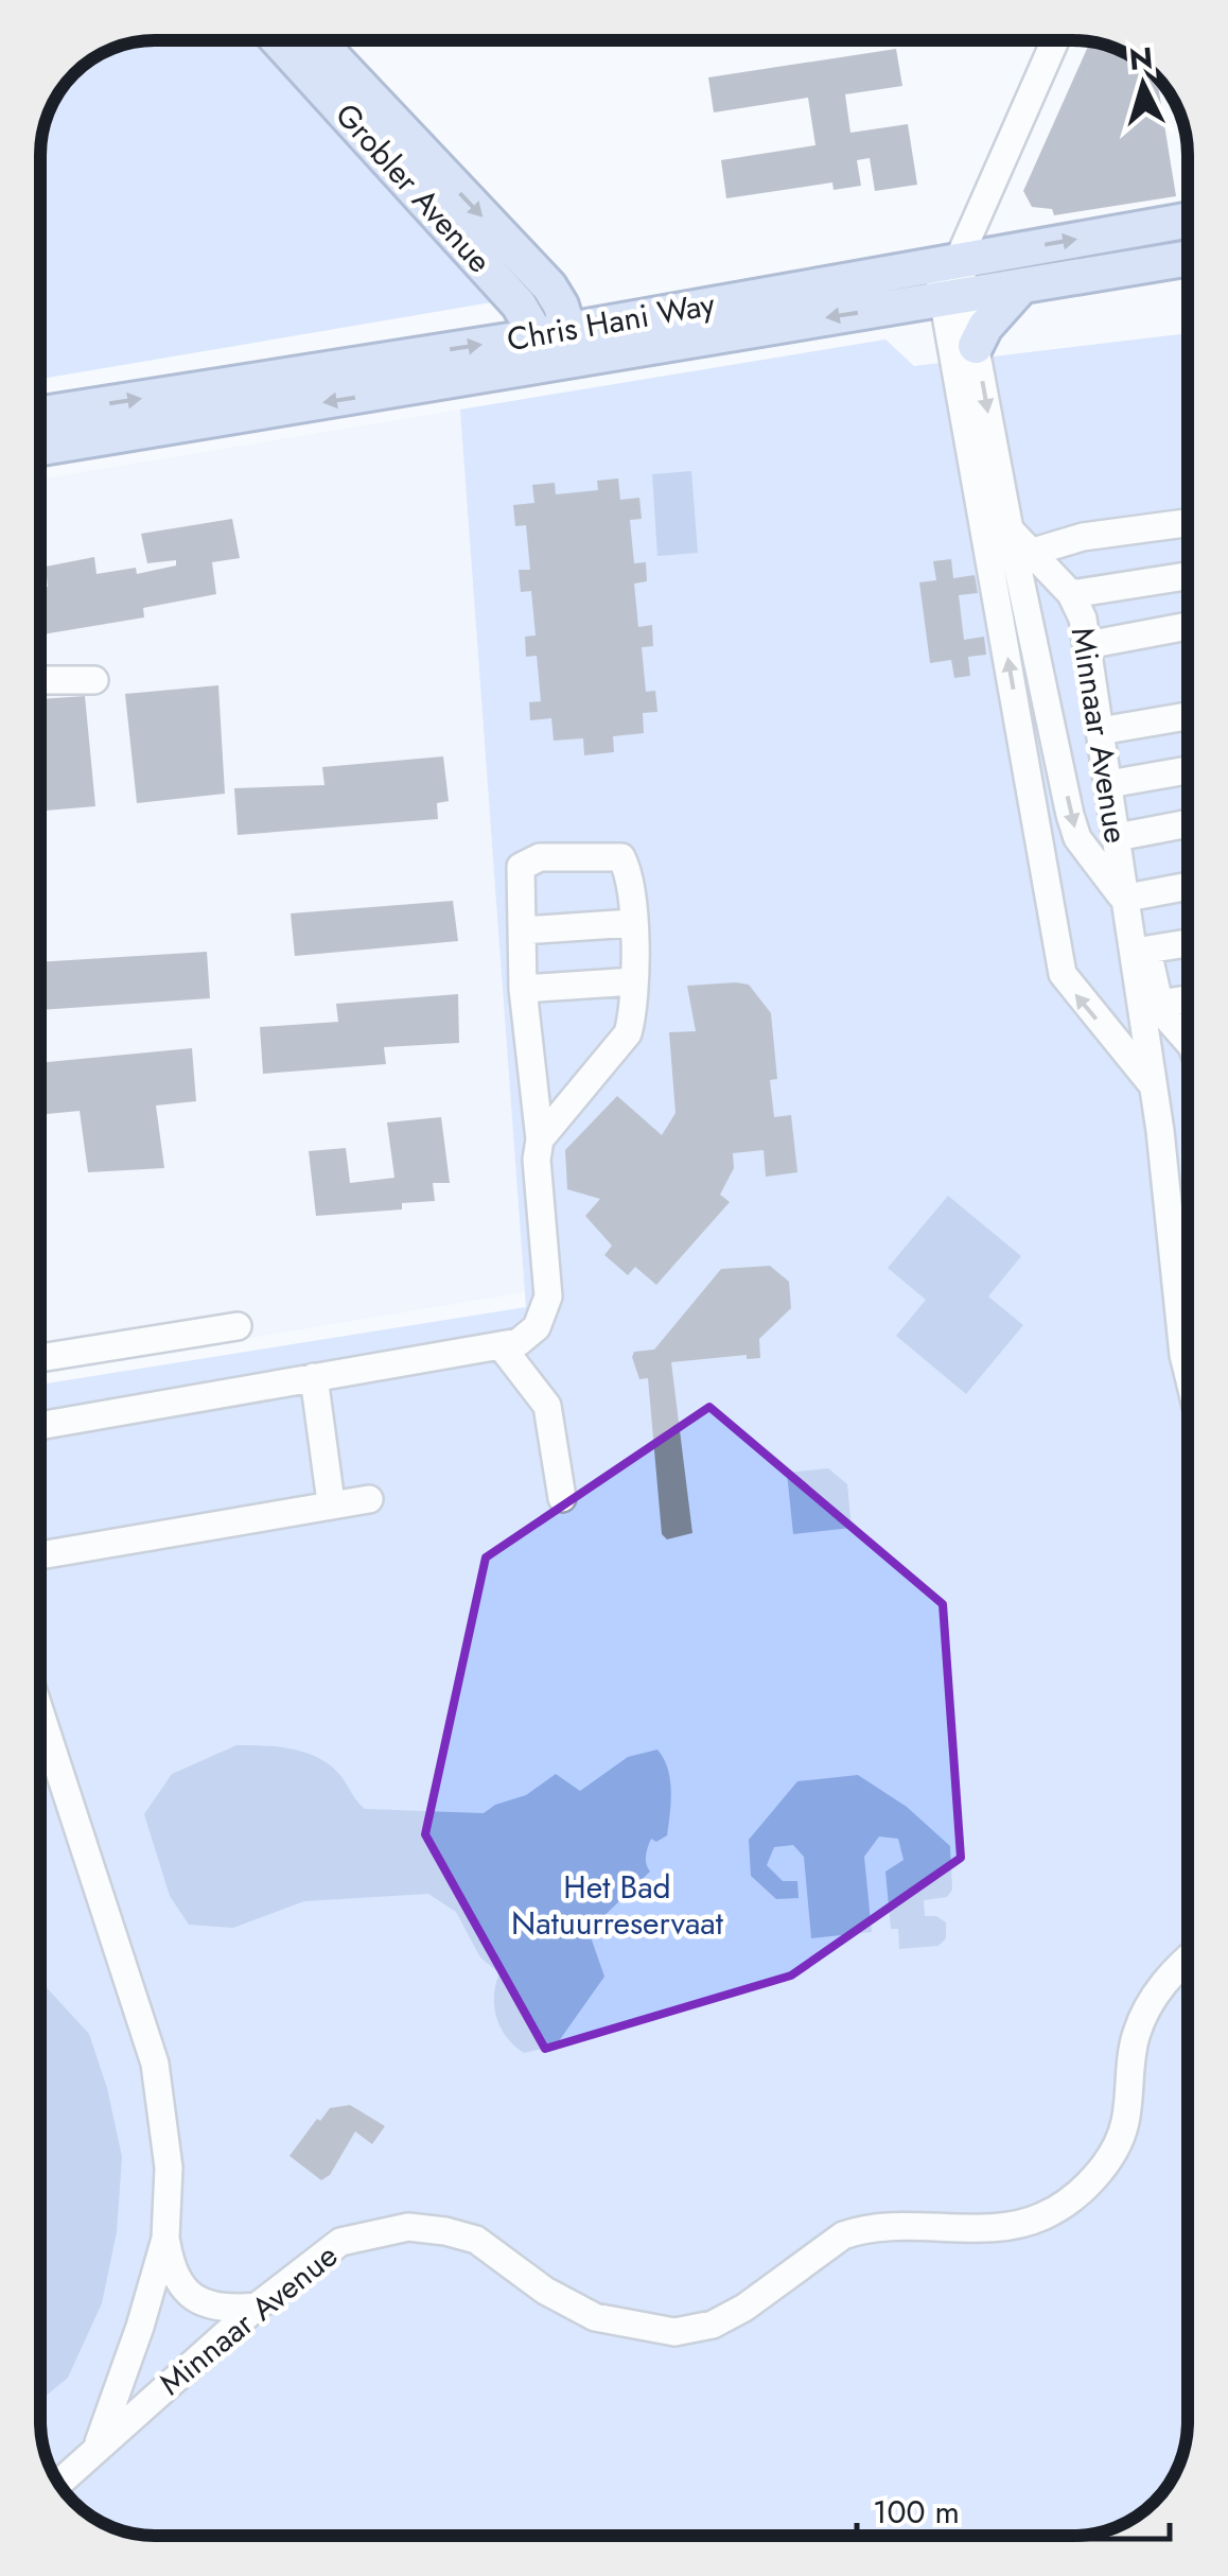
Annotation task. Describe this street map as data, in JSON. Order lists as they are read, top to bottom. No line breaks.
{"streets":{"main road":["Grobler Avenue","Chris Hani Way"],"street":["Minnaar Avenue"]},"crossings":[["Grobler Avenue","Chris Hani Way"]],"parks":["Het Bad Natuurreservaat"],"scale_bar":"100 m","north":"top"}
